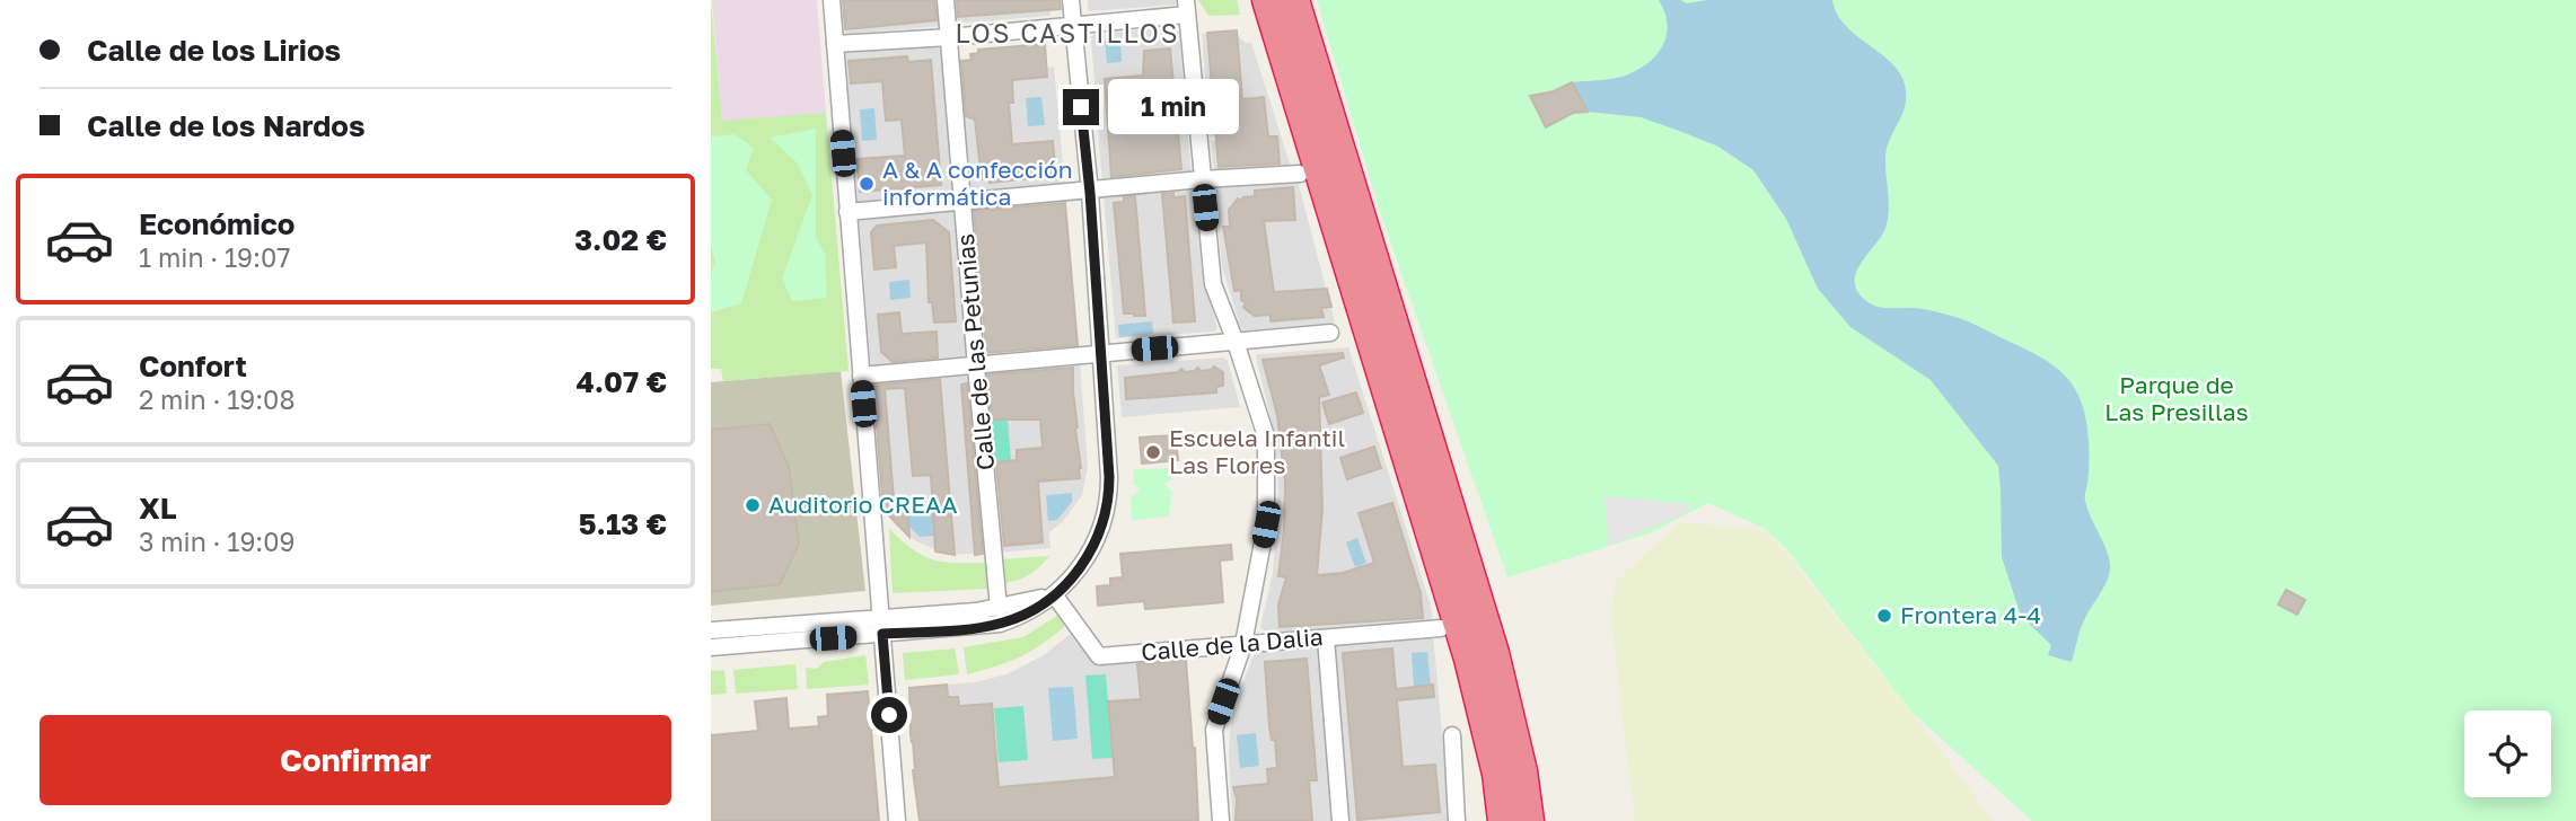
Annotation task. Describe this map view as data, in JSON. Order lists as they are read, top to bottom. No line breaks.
{"streets":{"street":["Calle de las Petunias","Calle de la Dalia"]},"districts":["LOS CASTILLOS"],"parks":["Parque de Las Presillas"],"places":["A & A confección informática","Escuela Infantil Las Flores","Auditorio CREAA","Frontera 4-4"],"page":{"banner":["Calle de los Lirios","Calle de los Nardos"],"bubble":"1 min","list":[{"name":"Económico","note":"1 min · 19:07","value":"3.02 €"},{"name":"Confort","note":"2 min · 19:08","value":"4.07 €"},{"name":"XL","note":"3 min · 19:09","value":"5.13 €"}],"buttons":"Confirmar"}}
